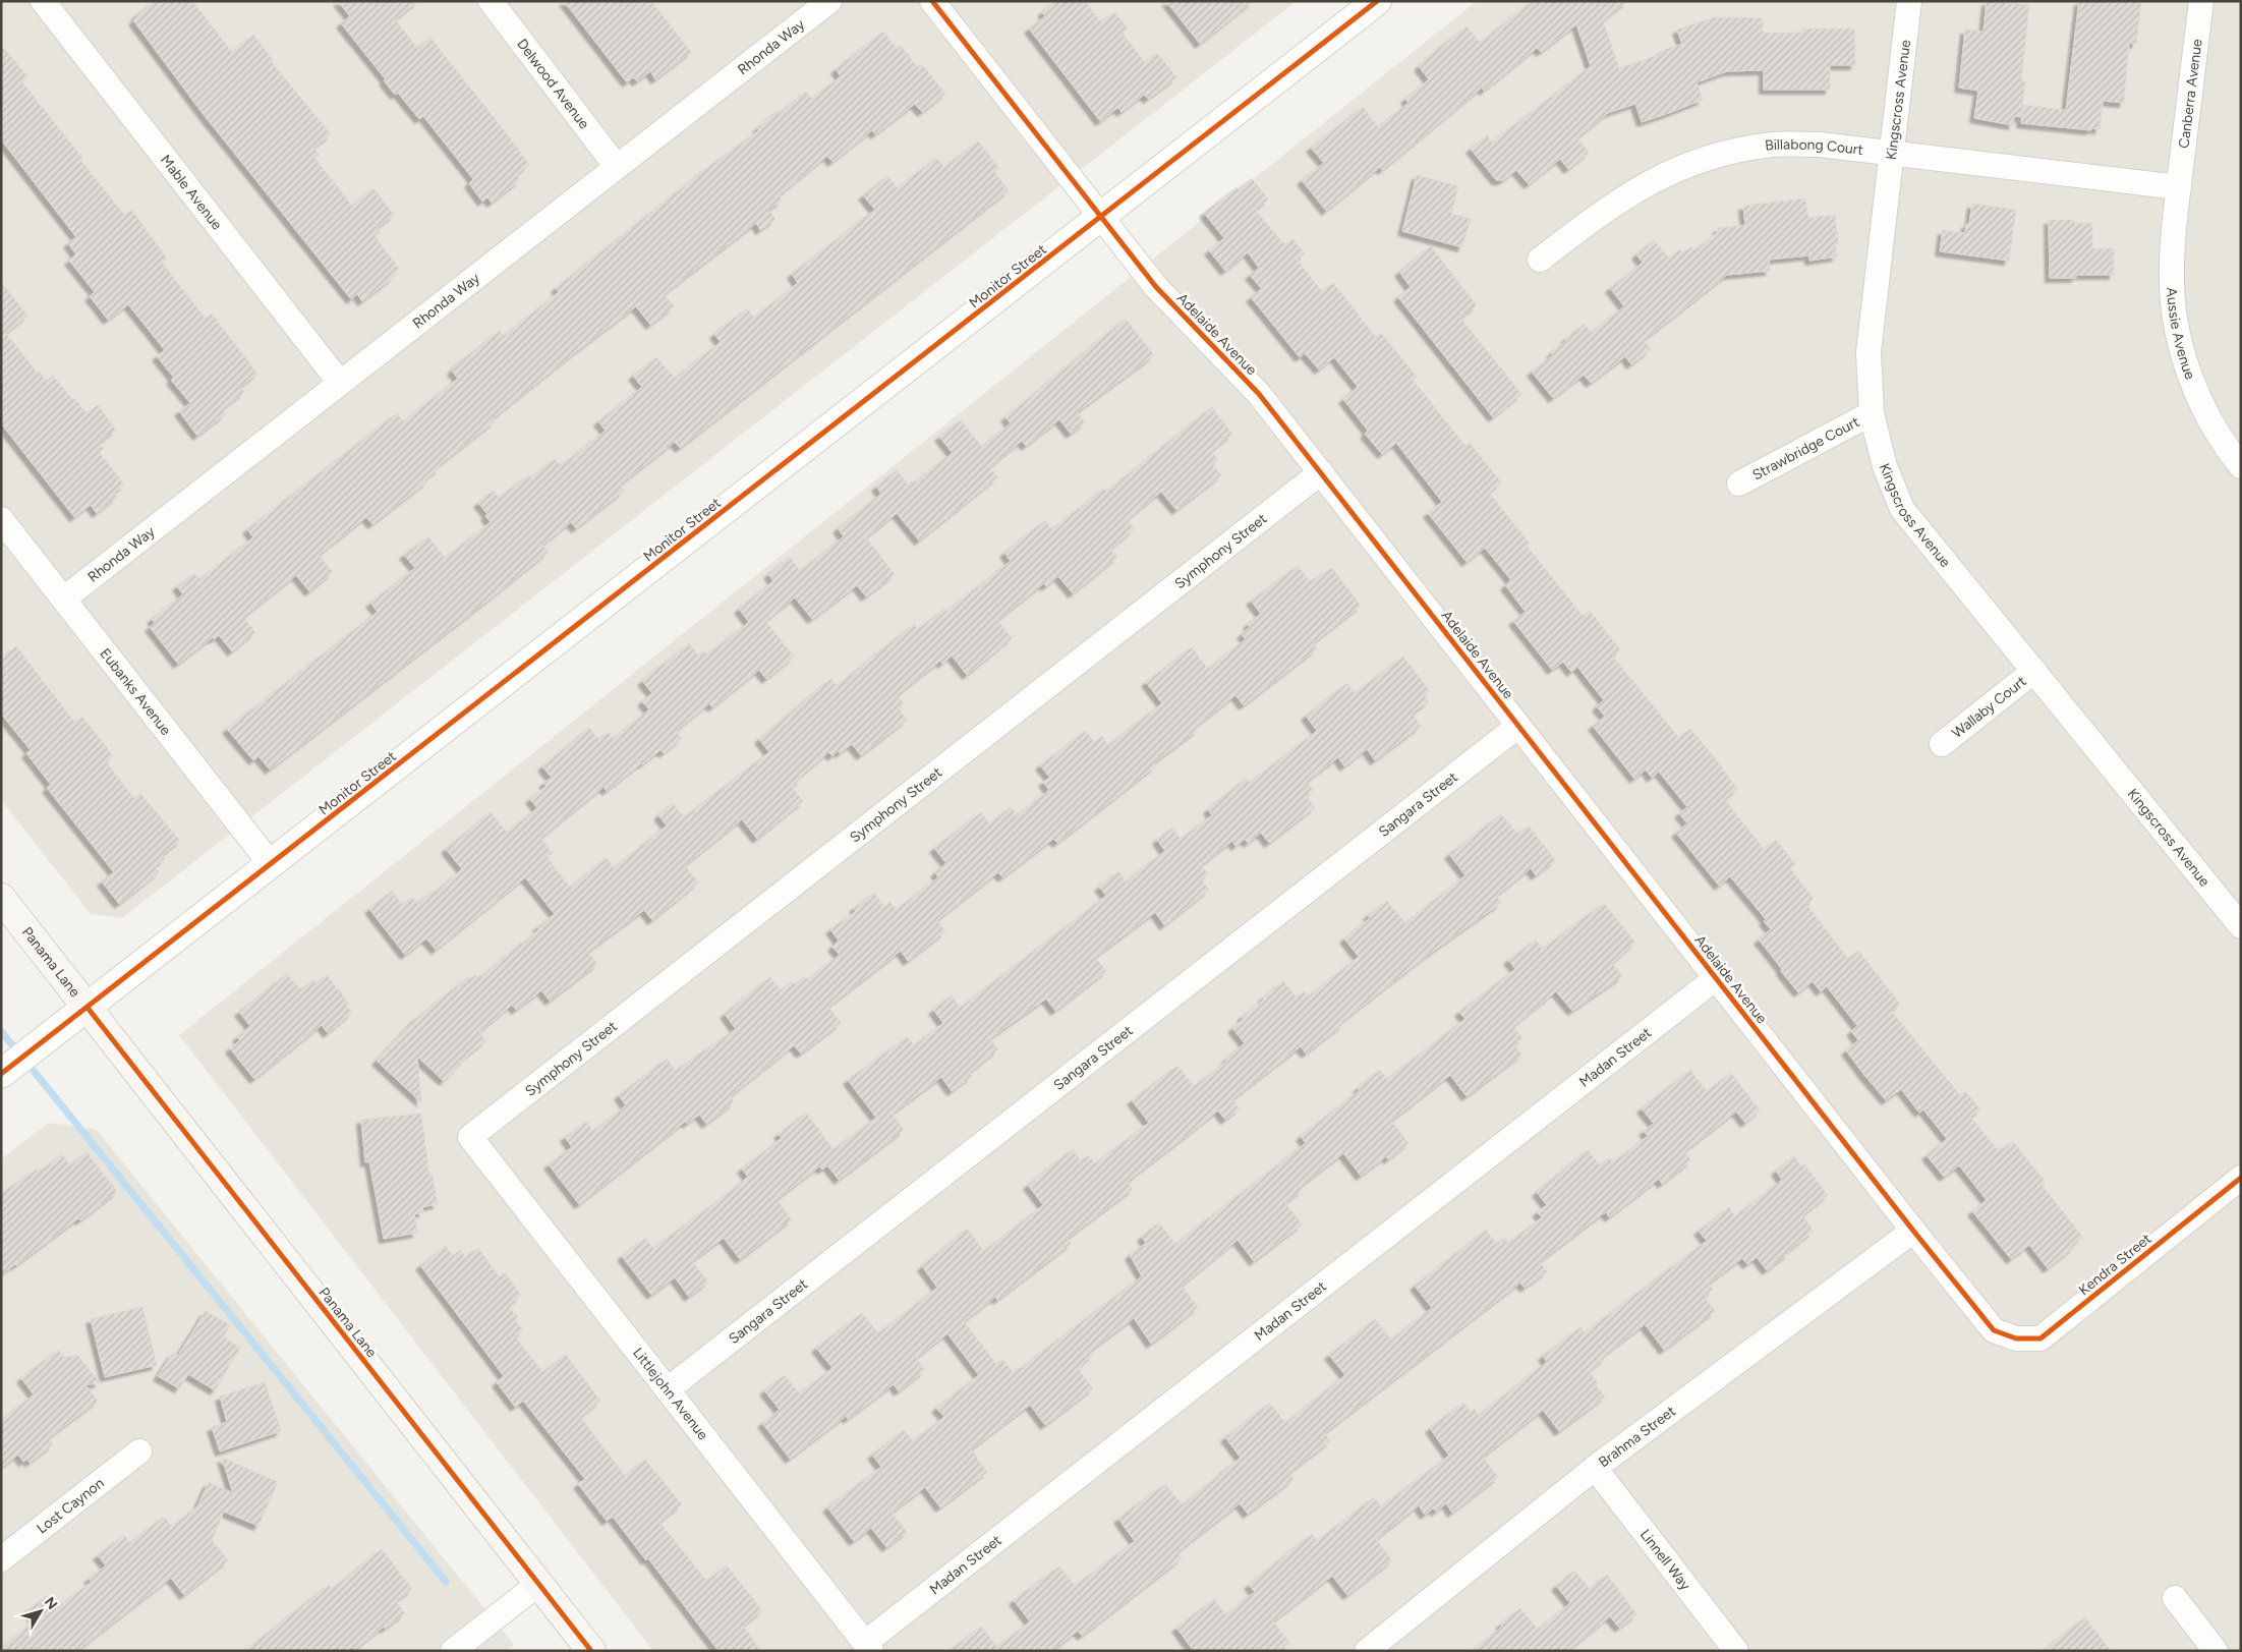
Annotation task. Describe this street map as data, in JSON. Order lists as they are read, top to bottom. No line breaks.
{"streets":{"main road":["Panama Lane"],"street":["Rhonda Way","Delwood Avenue","Canberra Avenue","Kingscross Avenue","Billabong Court","Mable Avenue","Monitor Street","Aussie Avenue","Adelaide Avenue","Strawbridge Court","Symphony Street","Eubanks Avenue","Wallaby Court","Sangara Street","Madan Street","Kendra Street","Littlejohn Avenue","Brahma Street","Lost Caynon","Linnell Way"]},"crossings":[["Rhonda Way","Delwood Avenue"],["Rhonda Way","Mable Avenue"],["Rhonda Way","Eubanks Avenue"],["Canberra Avenue","Billabong Court"],["Canberra Avenue","Aussie Avenue"],["Kingscross Avenue","Billabong Court"],["Kingscross Avenue","Strawbridge Court"],["Kingscross Avenue","Wallaby Court"],["Billabong Court","Aussie Avenue"],["Monitor Street","Adelaide Avenue"],["Monitor Street","Eubanks Avenue"],["Monitor Street","Panama Lane"],["Adelaide Avenue","Symphony Street"],["Adelaide Avenue","Sangara Street"],["Adelaide Avenue","Madan Street"],["Adelaide Avenue","Kendra Street"],["Adelaide Avenue","Brahma Street"],["Symphony Street","Littlejohn Avenue"],["Sangara Street","Littlejohn Avenue"],["Madan Street","Littlejohn Avenue"],["Brahma Street","Linnell Way"]],"north":"top right"}
